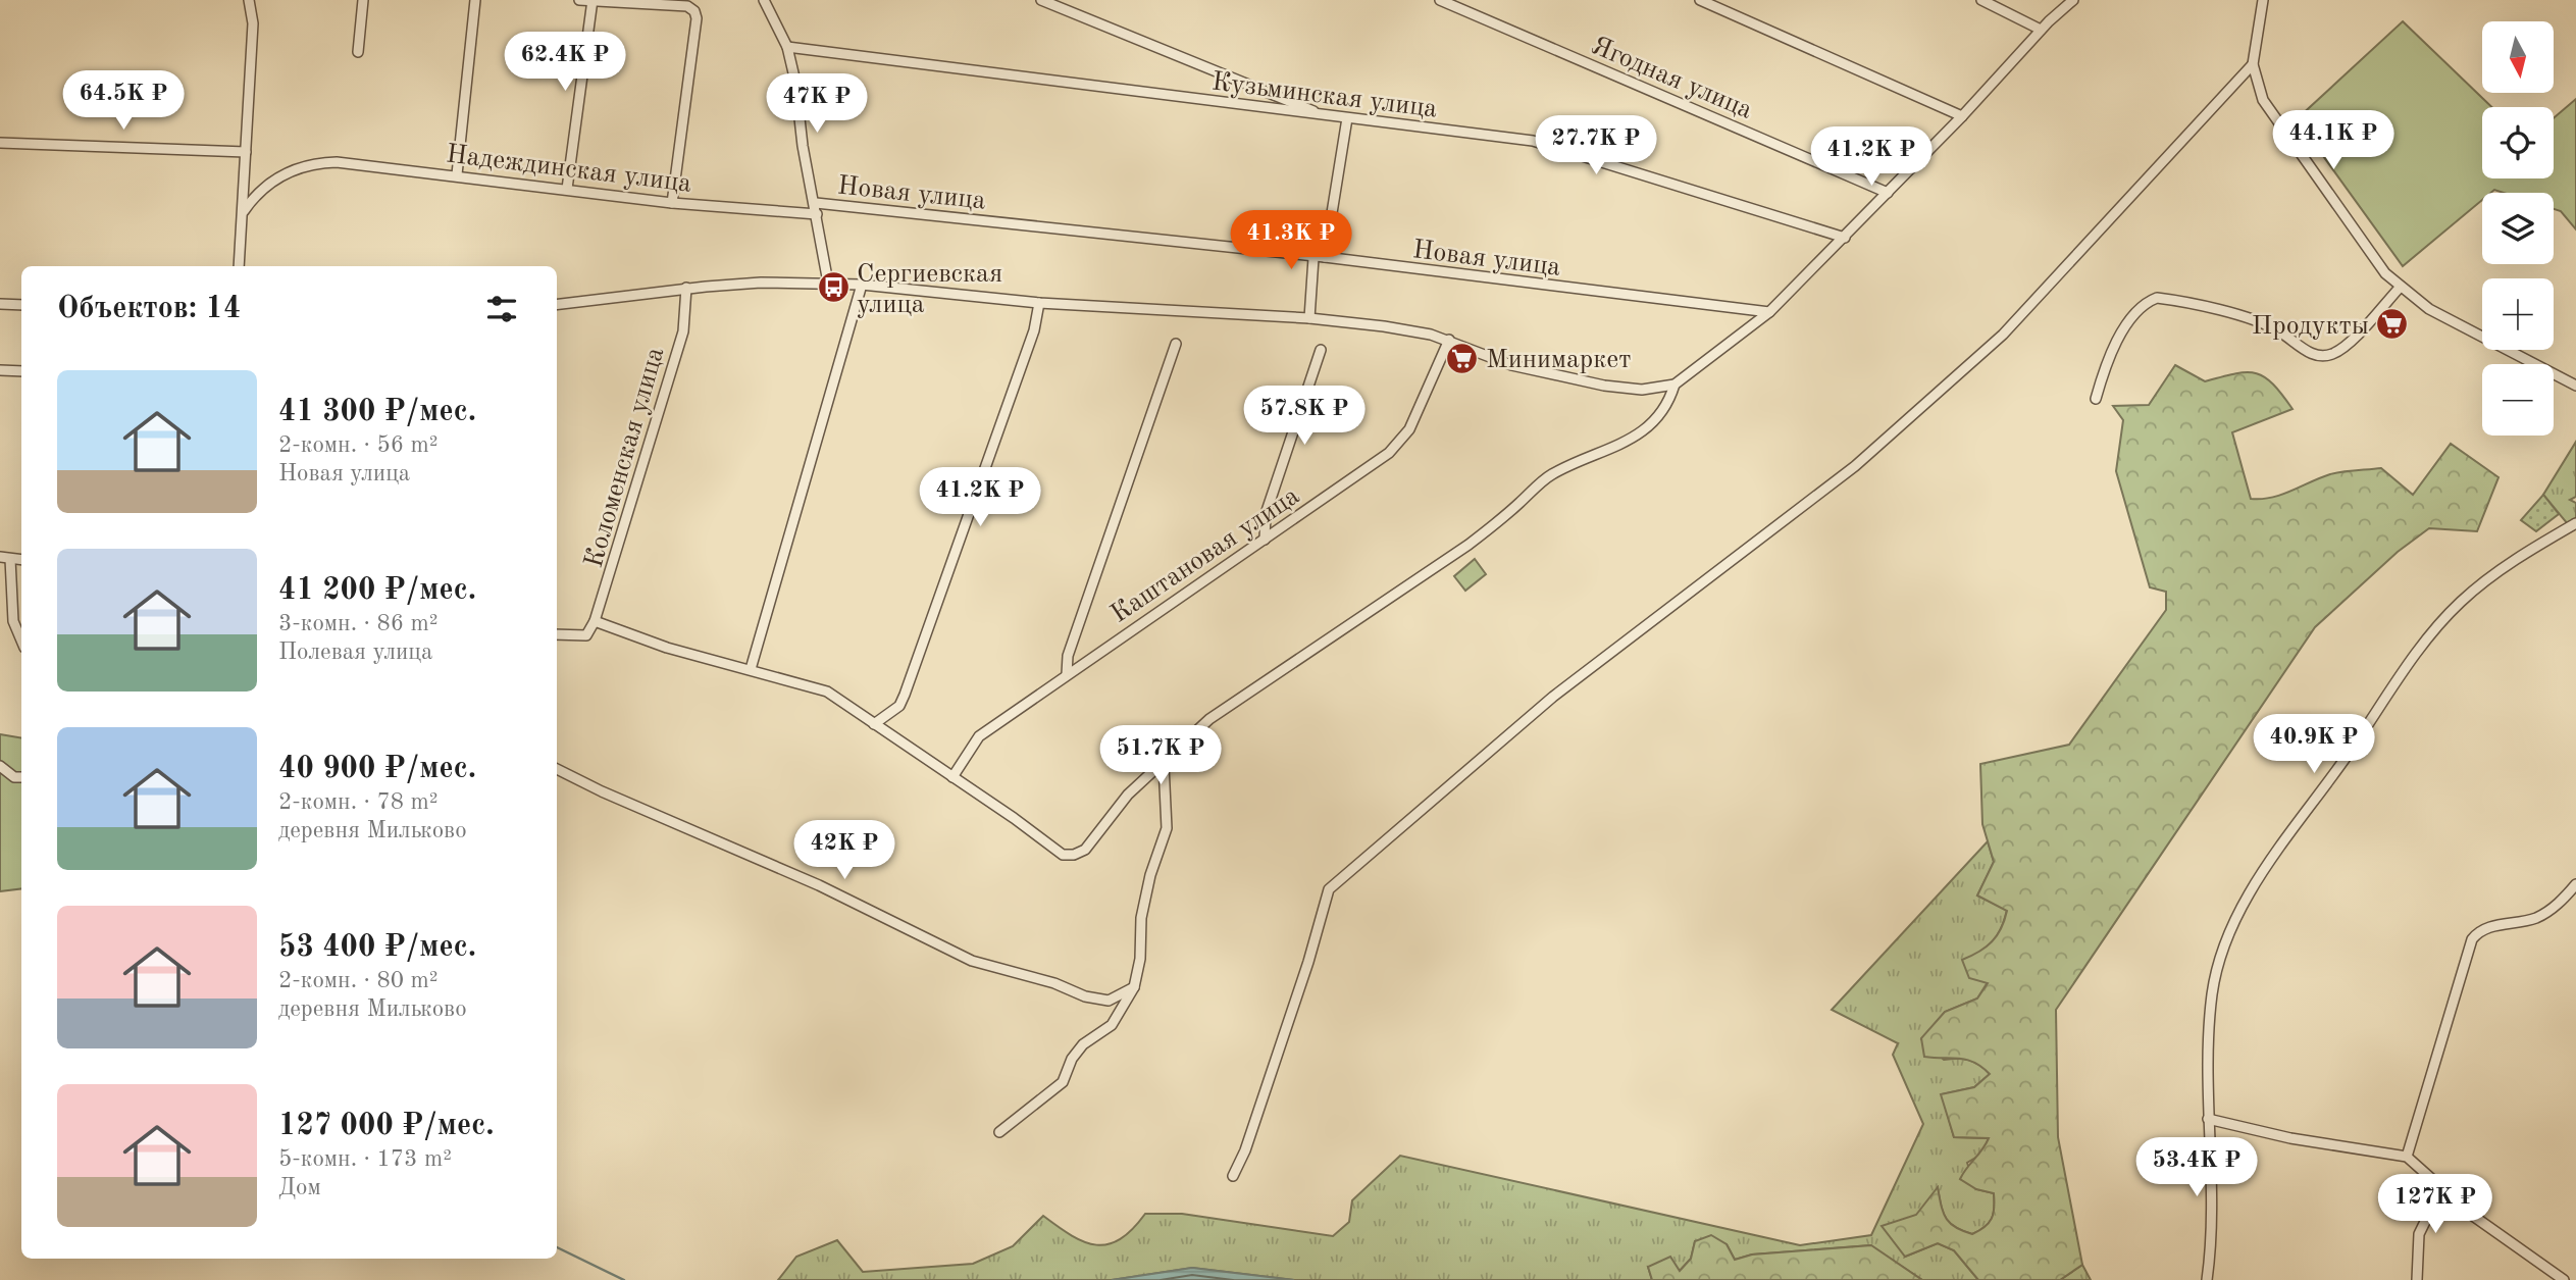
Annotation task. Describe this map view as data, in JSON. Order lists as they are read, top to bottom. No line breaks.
{"streets":{"street":["Ягодная улица","Кузьминская улица","Надеждинская улица","Новая улица","Коломенская улица","Каштановая улица"]},"places":{"bus stop":["Сергиевская улица"],"supermarket":["Продукты","Минимаркет"]},"north":"bottom","page":{"map_buttons":["+","−"],"price":["62.4K ₽","64.5K ₽","47K ₽","44.1K ₽","27.7K ₽","41.2K ₽","41.3K ₽","57.8K ₽","41.2K ₽","40.9K ₽","51.7K ₽","42K ₽","53.4K ₽","127K ₽"],"heading":"Объектов: 14","list":[{"name":"41 300 ₽/мес.","note":"2-комн. · 56 m² · Новая улица"},{"name":"41 200 ₽/мес.","note":"3-комн. · 86 m² · Полевая улица"},{"name":"40 900 ₽/мес.","note":"2-комн. · 78 m² · деревня Мильково"},{"name":"53 400 ₽/мес.","note":"2-комн. · 80 m² · деревня Мильково"},{"name":"127 000 ₽/мес.","note":"5-комн. · 173 m² · Дом"}]}}
